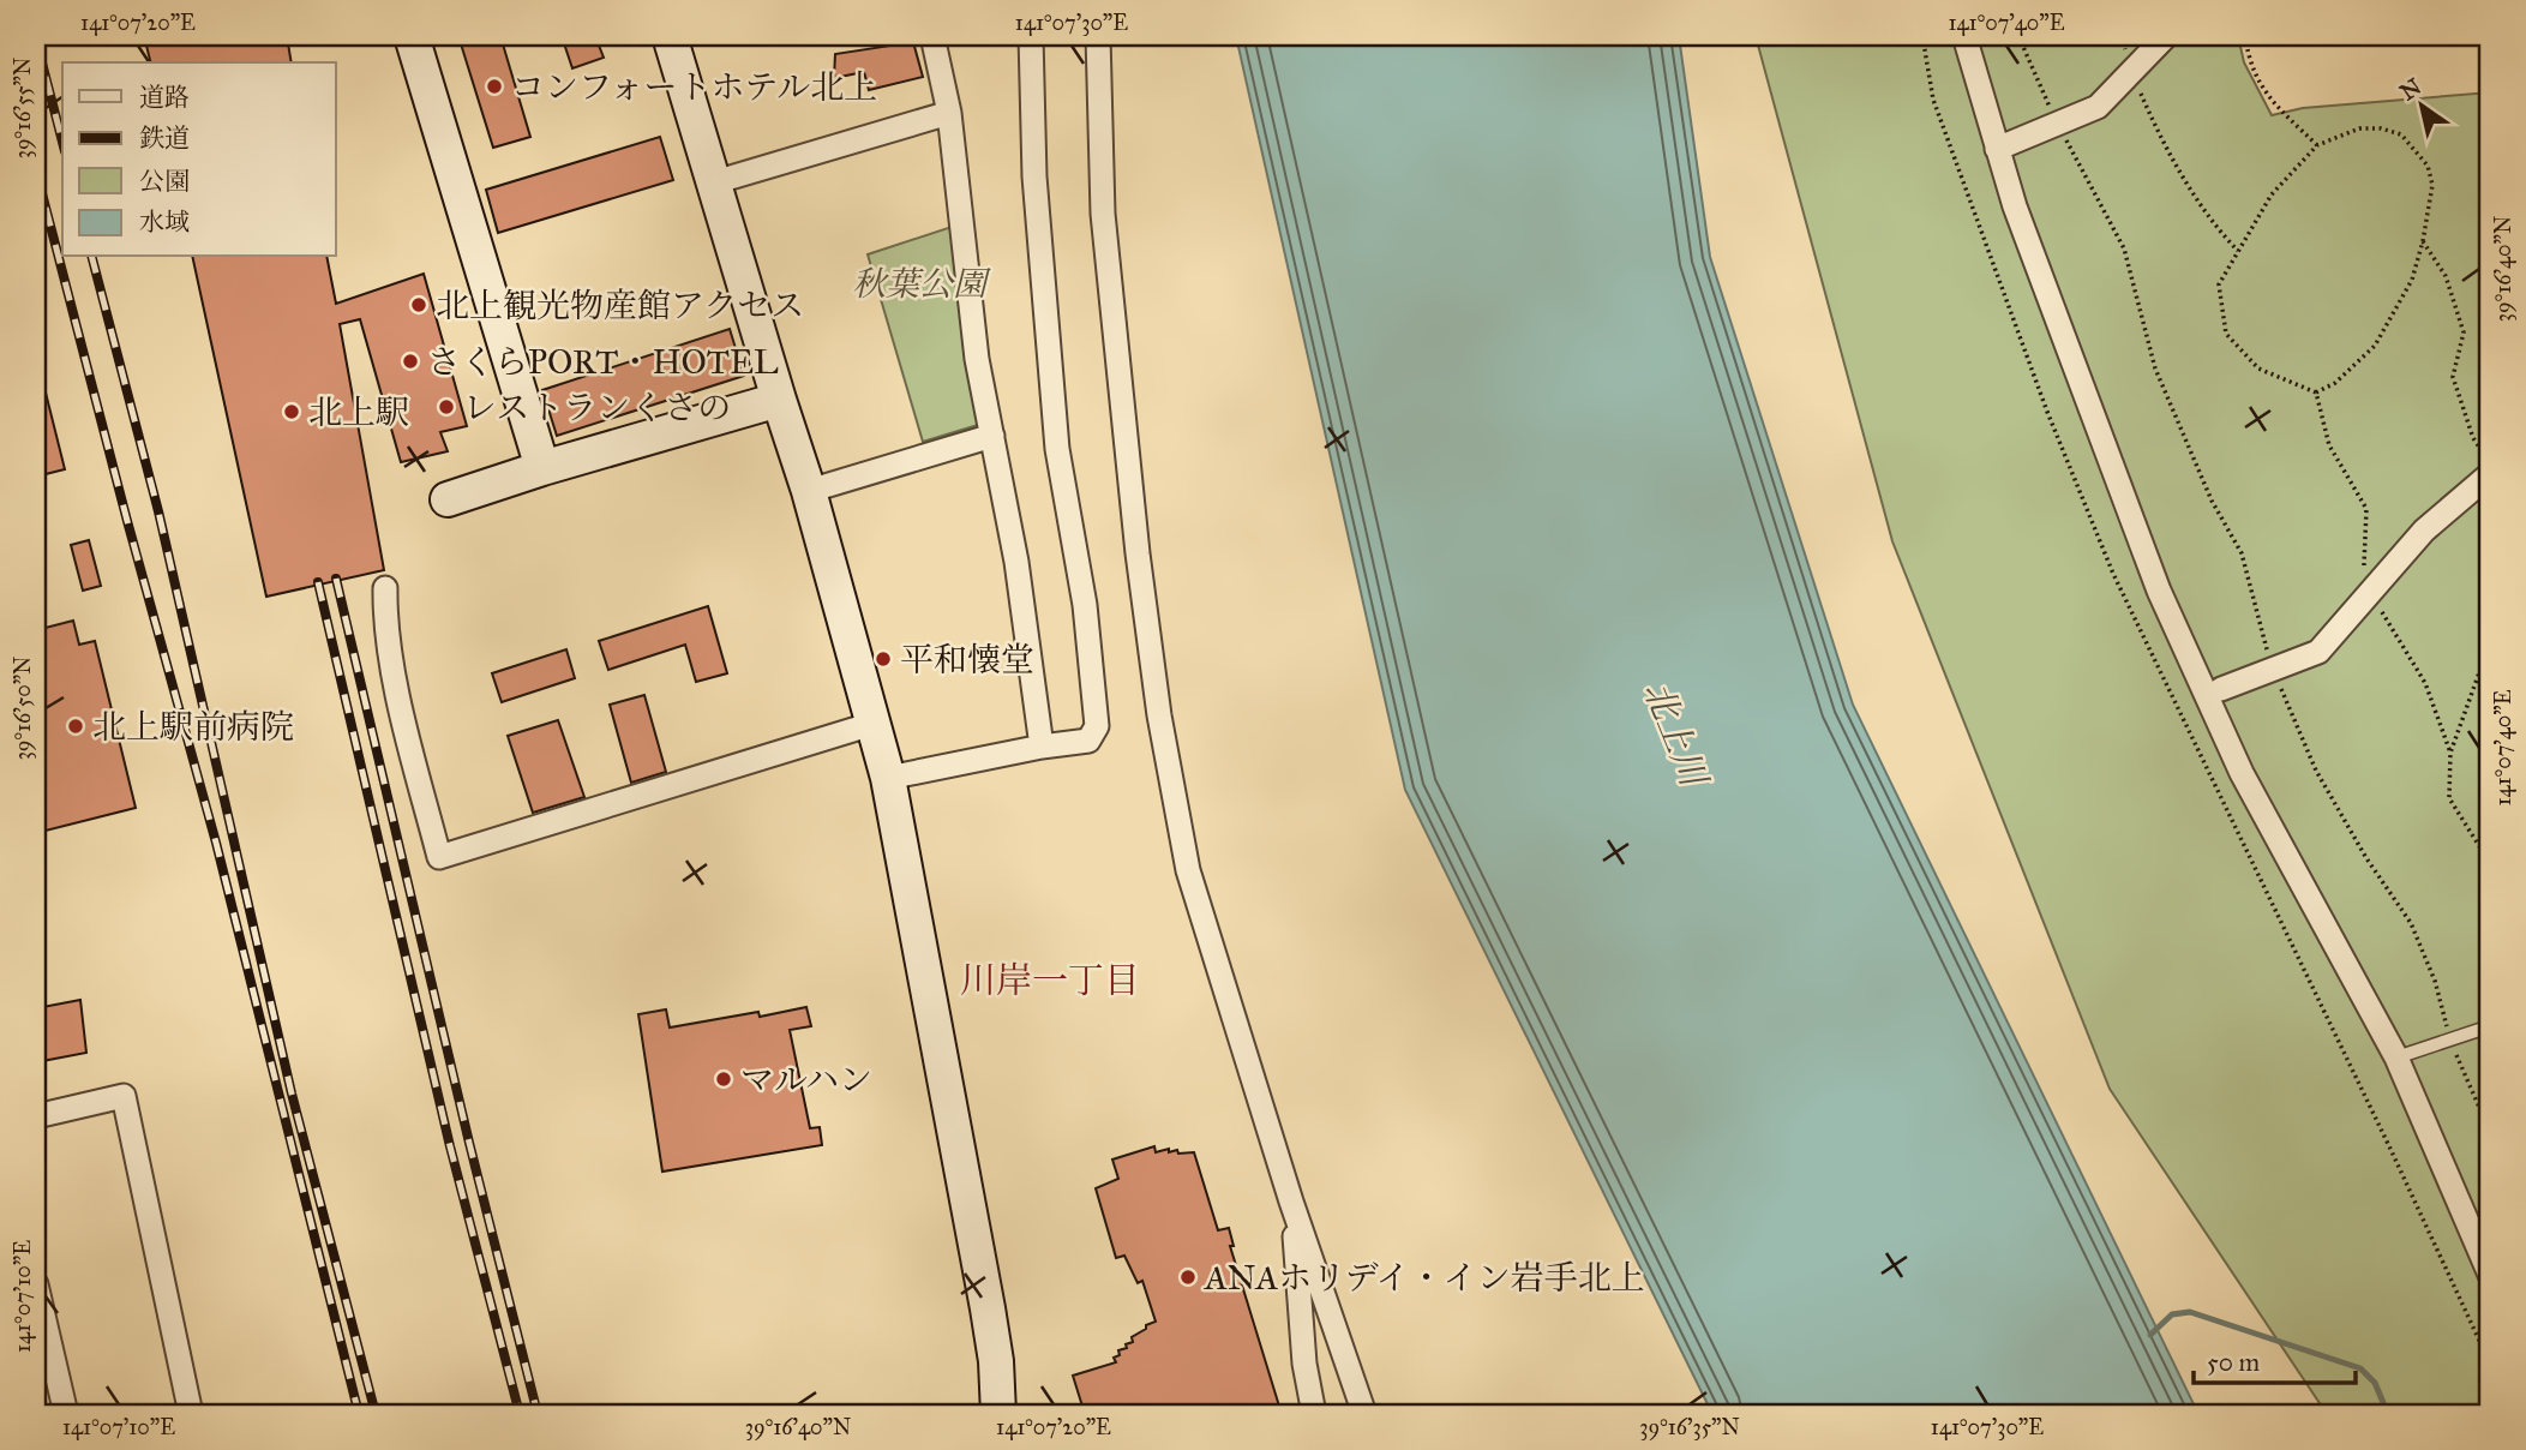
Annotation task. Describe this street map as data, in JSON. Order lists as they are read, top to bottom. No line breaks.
{"districts":["川岸一丁目"],"water":["北上川"],"parks":["秋葉公園"],"places":["コンフォートホテル北上","北上観光物産館アクセス","さくらPORT・HOTEL","レストランくさの","北上駅","平和懐堂","北上駅前病院","マルハン","ANAホリデイ・イン岩手北上"],"legend":["道路","鉄道","公園","水域"],"scale_bar":"50 m","north":"top left","coordinates":["141°07'20\"E","141°07'30\"E","141°07'40\"E","39°16'55\"N","39°16'40\"N","39°16'50\"N","141°07'10\"E","39°16'35\"N"]}
